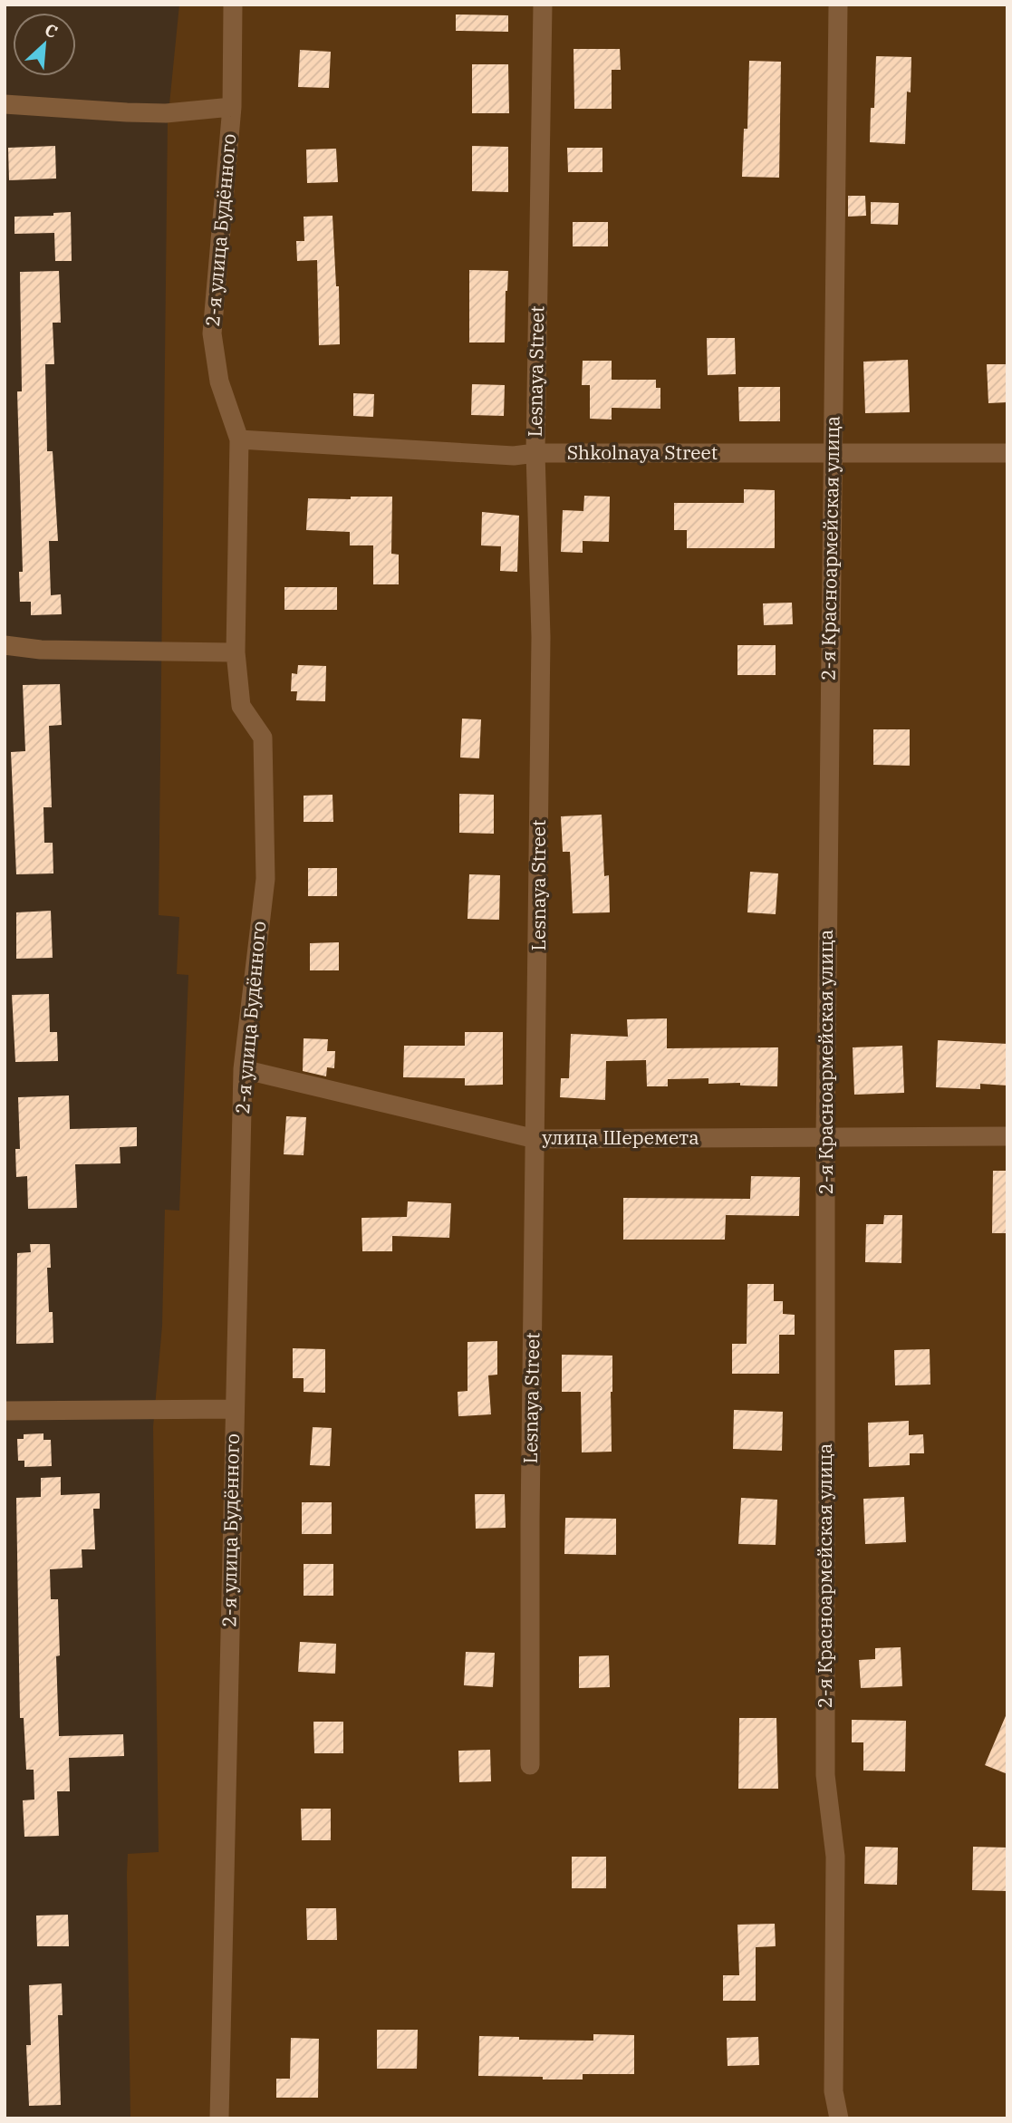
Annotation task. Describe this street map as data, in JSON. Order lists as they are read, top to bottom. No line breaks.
{"streets":{"street":["2-я улица Будённого","Lesnaya Street","Shkolnaya Street","2-я Красноармейская улица","улица Шеремета"]},"crossings":[["2-я улица Будённого","Shkolnaya Street"],["2-я улица Будённого","улица Шеремета"],["Lesnaya Street","Shkolnaya Street"],["Lesnaya Street","улица Шеремета"],["Shkolnaya Street","2-я Красноармейская улица"],["2-я Красноармейская улица","улица Шеремета"]],"north":"top right"}
